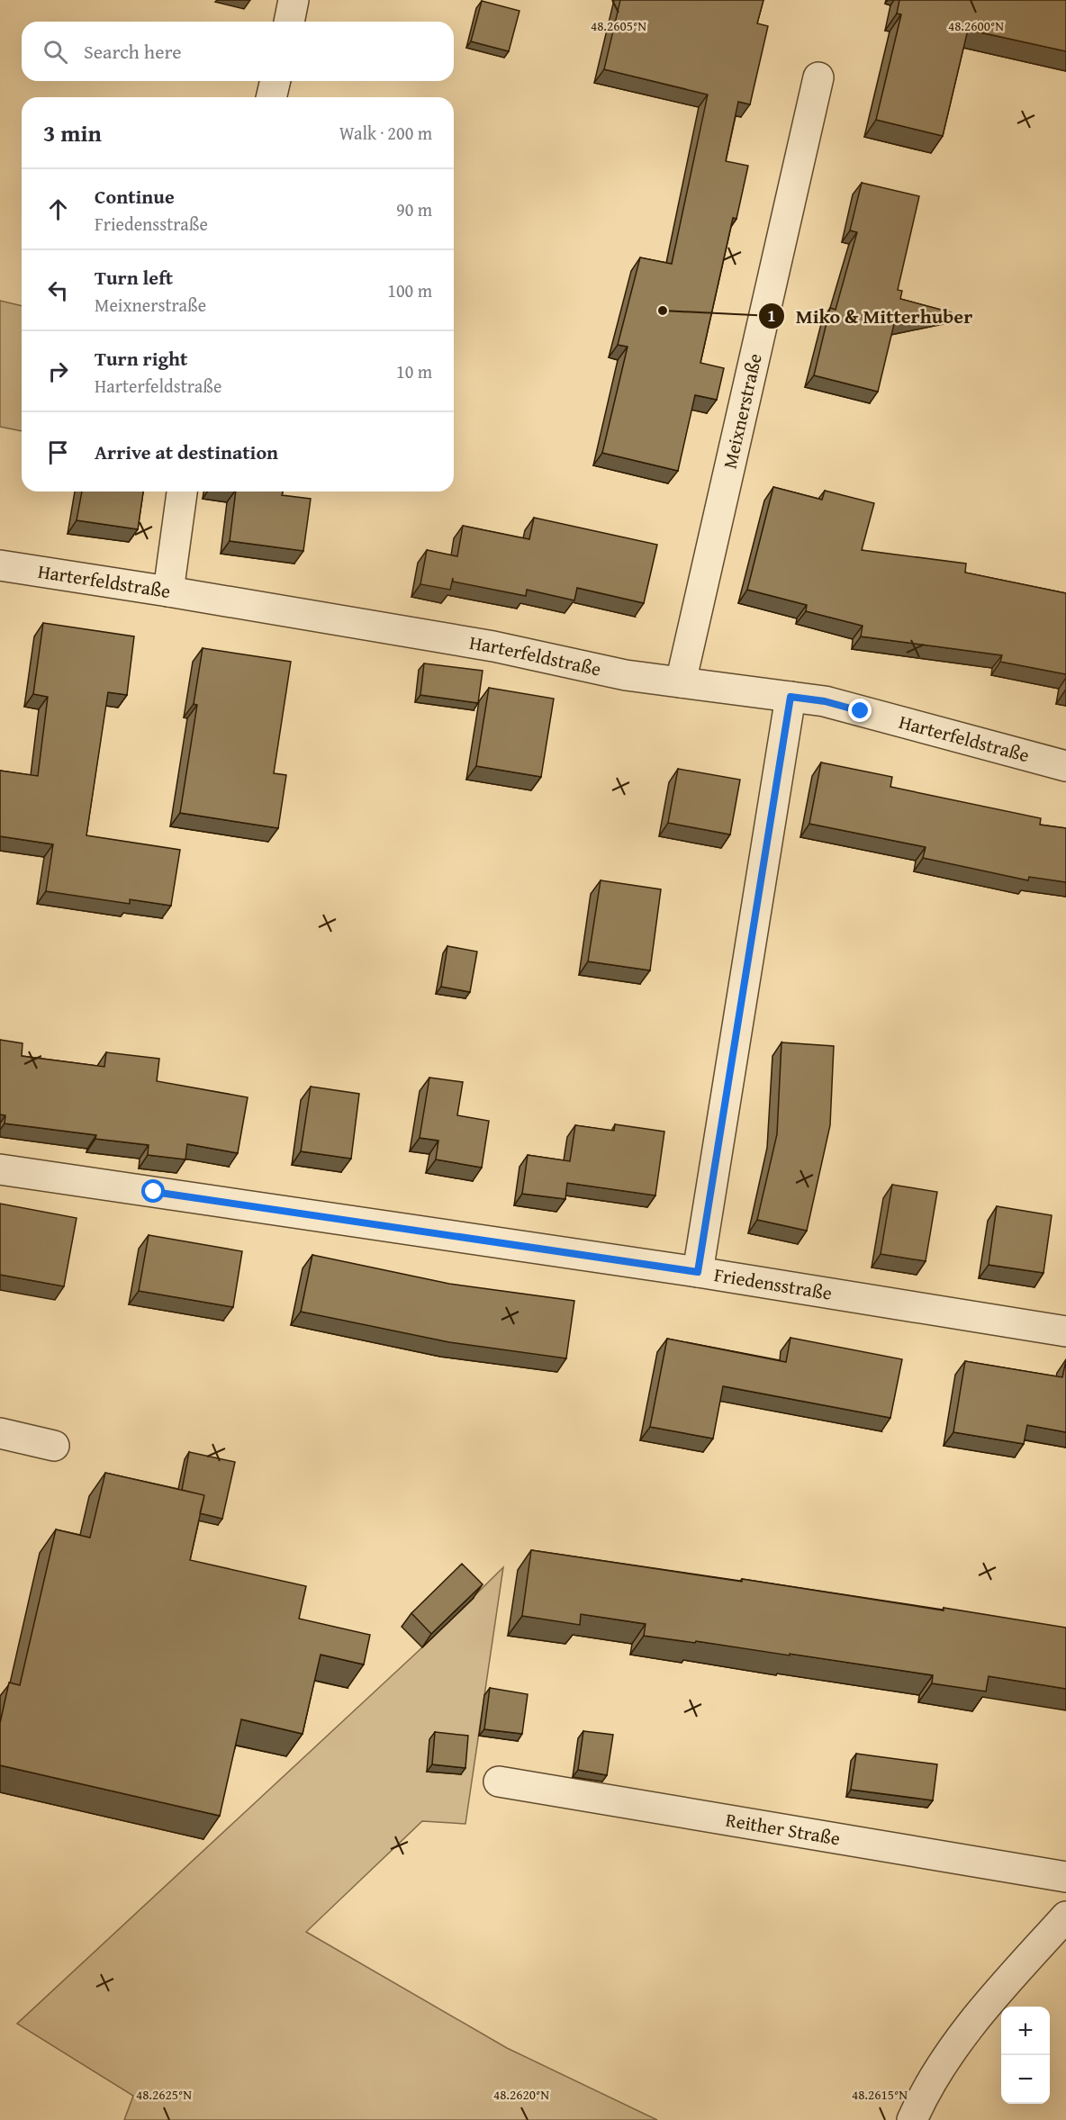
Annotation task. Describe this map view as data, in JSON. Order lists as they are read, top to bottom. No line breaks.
{"streets":{"street":["Meixnerstraße","Harterfeldstraße","Friedensstraße","Reither Straße"]},"crossings":[["Meixnerstraße","Harterfeldstraße"]],"places":["Miko & Mitterhuber"],"page":{"search":"Search here","heading":["3 min","Walk · 200 m"],"list":[["Continue","Friedensstraße","90 m"],["Turn left","Meixnerstraße","100 m"],["Turn right","Harterfeldstraße","10 m"],"Arrive at destination"],"map_buttons":["+","−"]},"coordinates":["48.2605°N","48.2600°N","48.2625°N","48.2620°N","48.2615°N"]}
